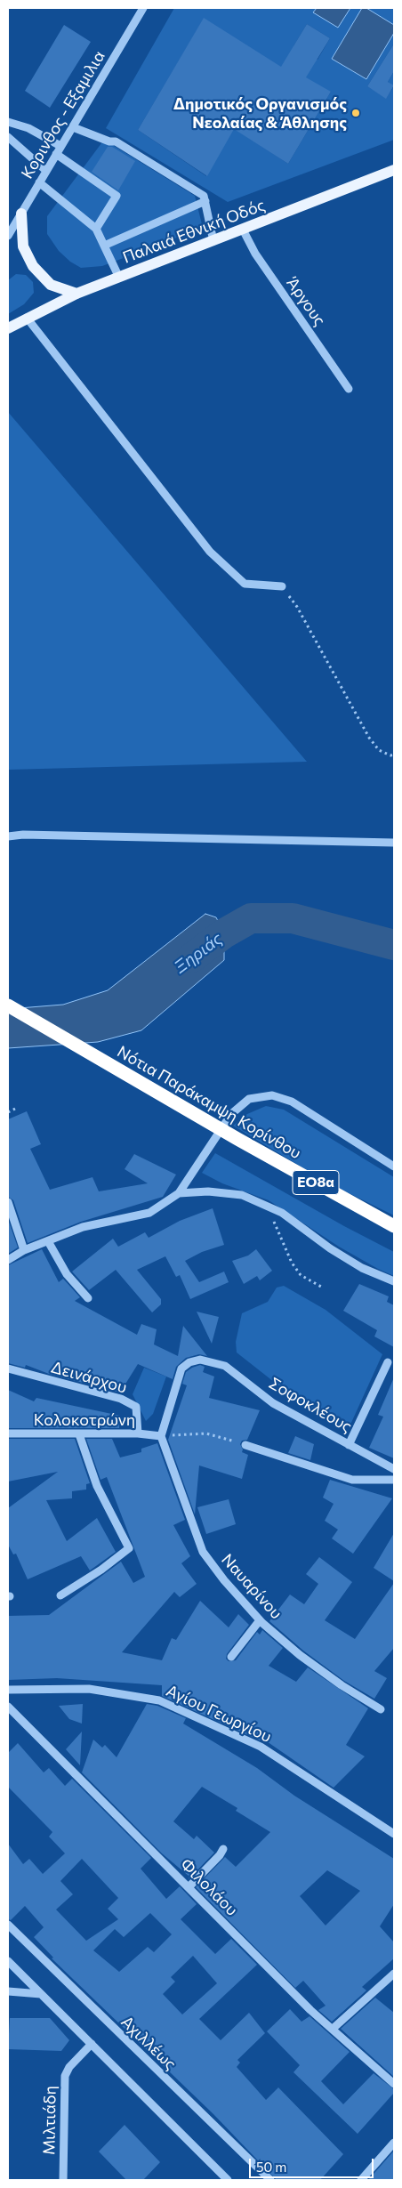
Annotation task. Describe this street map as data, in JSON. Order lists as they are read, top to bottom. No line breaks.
{"streets":{"highway":["Νότια Παράκαμψη Κορίνθου","ΕΟ8α"],"main road":["Παλαιά Εθνική Οδός"],"street":["Κορινθος - Εξαμιλια","Άργους","Δεινάρχου","Σοφοκλέους","Κολοκοτρώνη","Ναυαρίνου","Αγίου Γεωργίου","Φιλολάου","Αχιλλέως","Μιλτιάδη"]},"crossings":[["Παλαιά Εθνική Οδός","Άργους"],["Δεινάρχου","Κολοκοτρώνη"],["Σοφοκλέους","Κολοκοτρώνη"],["Σοφοκλέους","Ναυαρίνου"],["Κολοκοτρώνη","Ναυαρίνου"]],"water":["Ξηριάς"],"places":["Δημοτικός Οργανισμός Νεολαίας & Άθλησης"],"scale_bar":"50 m"}
